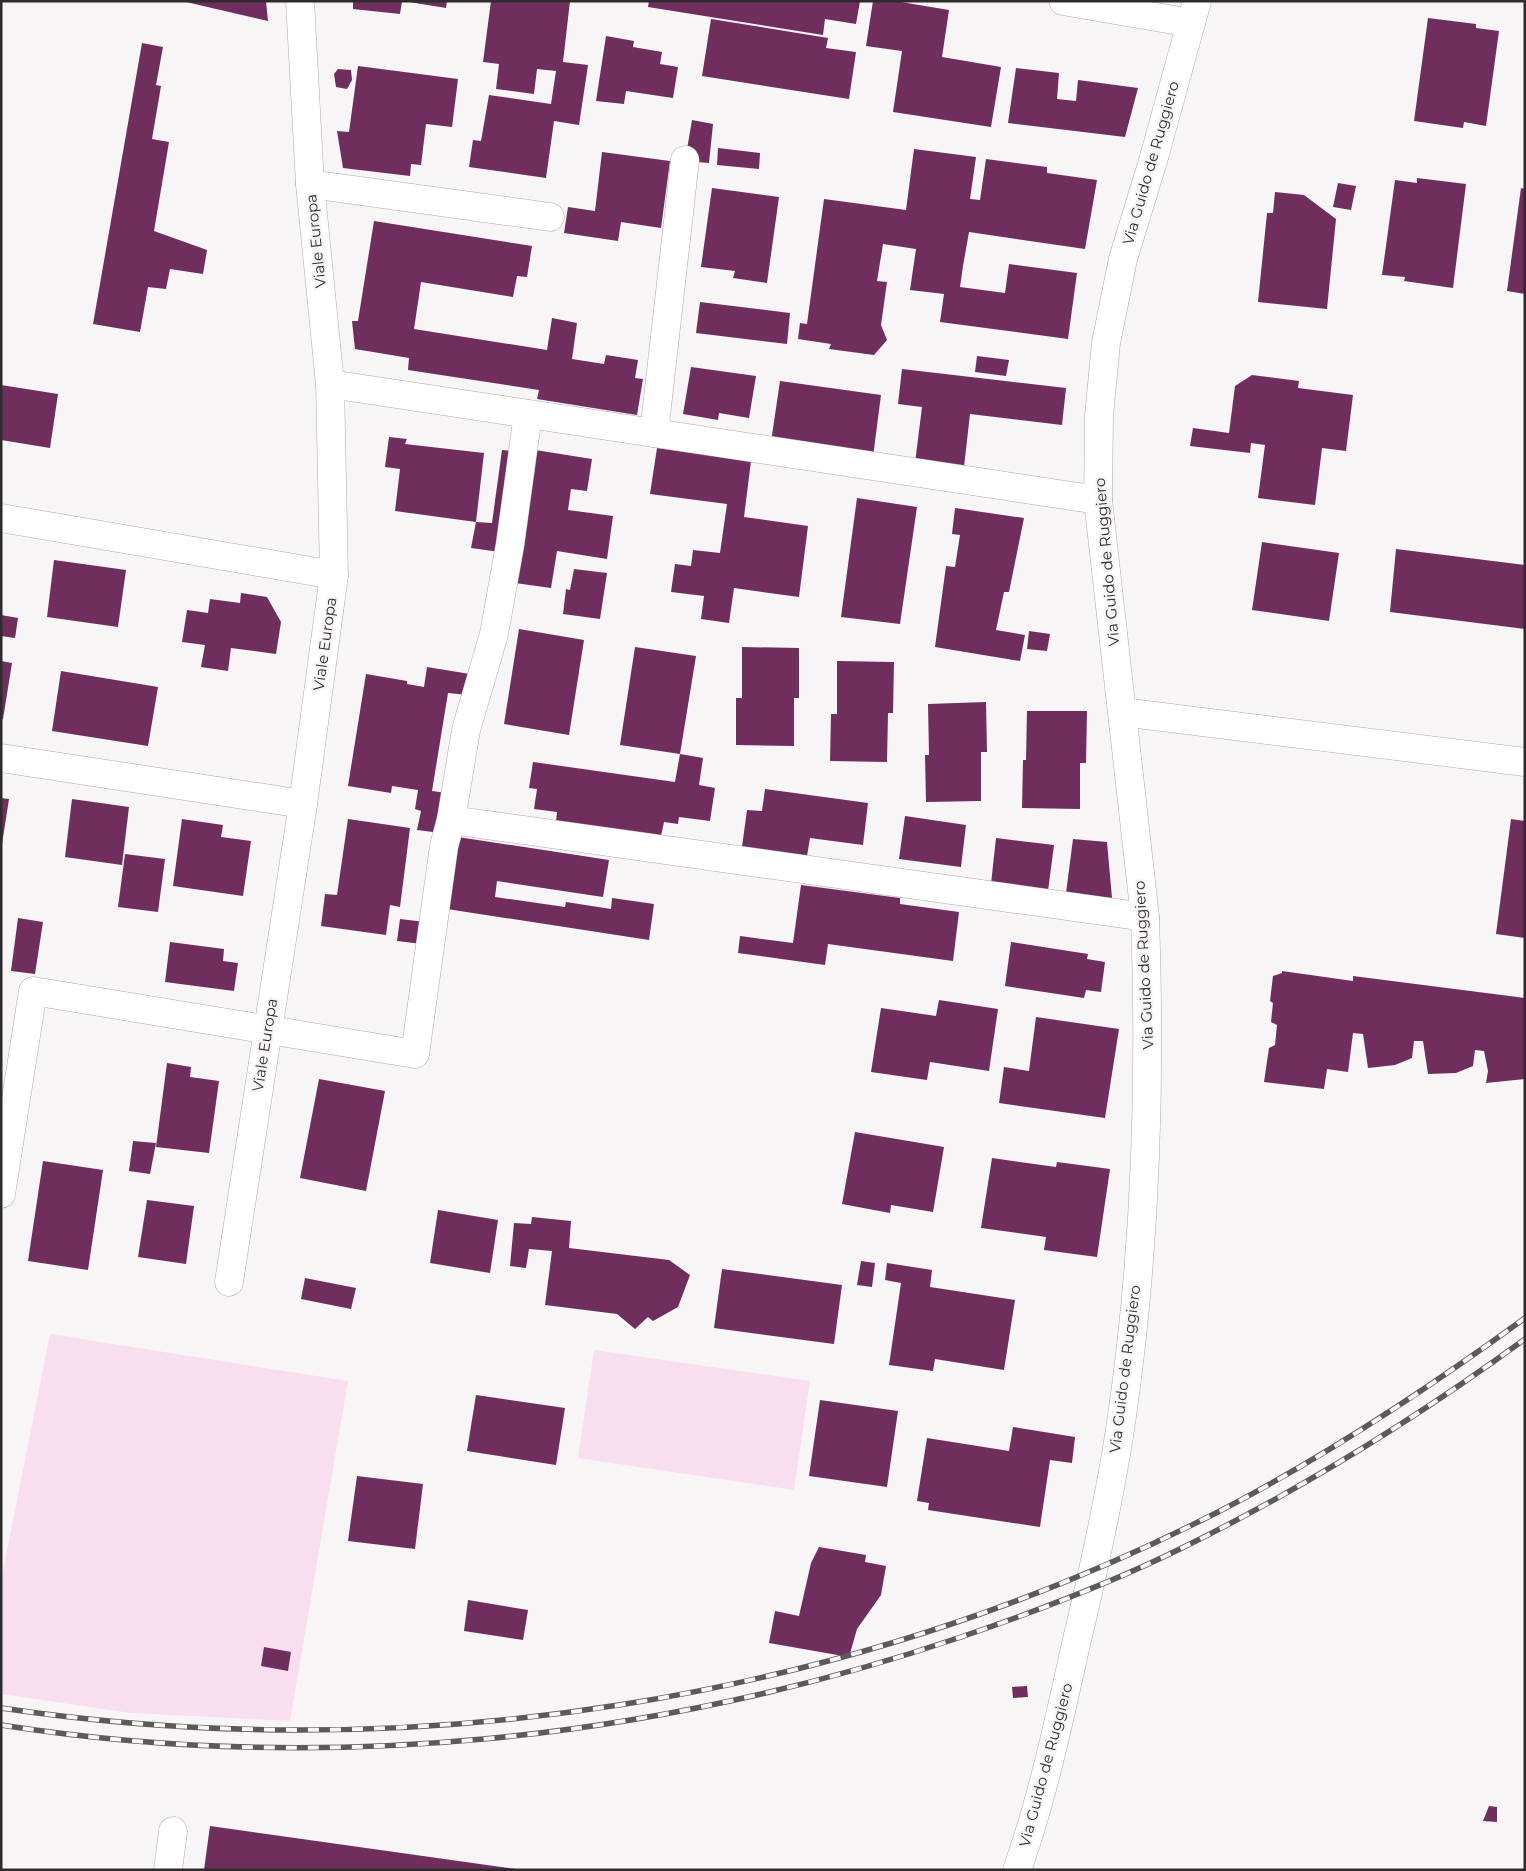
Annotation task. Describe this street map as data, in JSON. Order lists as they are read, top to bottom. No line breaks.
{"streets":{"street":["Via Guido de Ruggiero","Viale Europa"]}}
